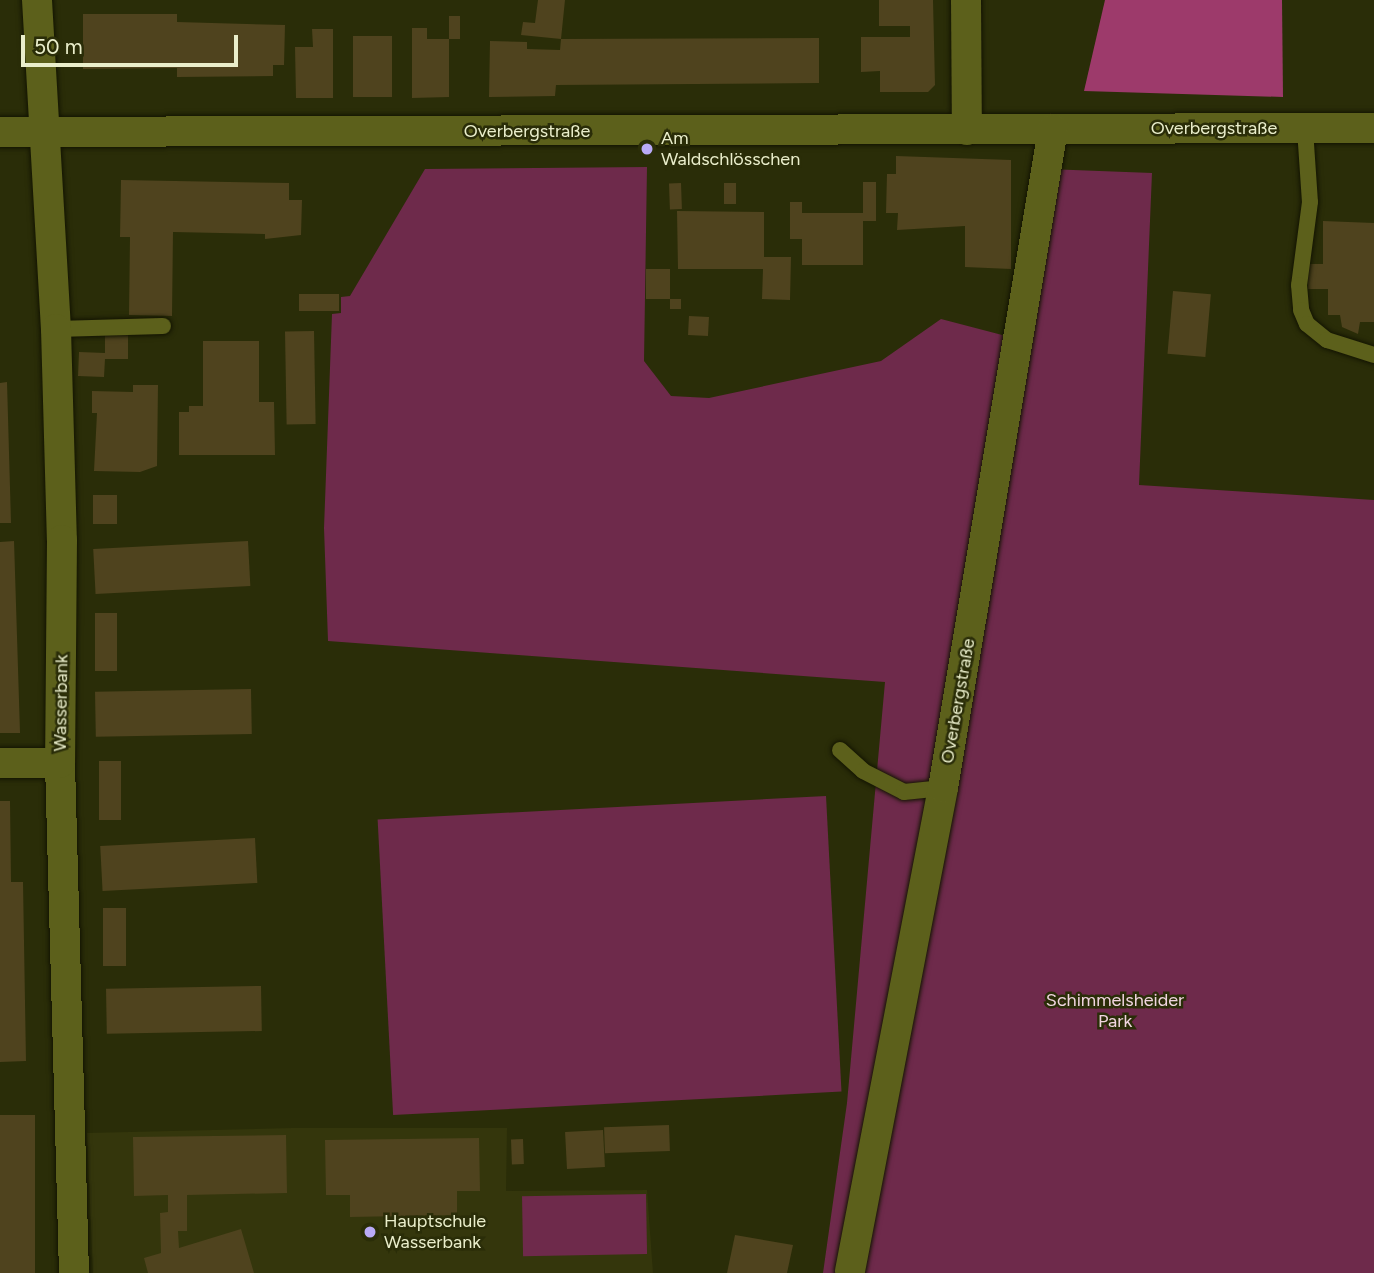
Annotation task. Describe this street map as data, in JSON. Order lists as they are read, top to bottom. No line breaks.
{"streets":{"street":["Overbergstraße","Wasserbank"]},"crossings":[["Overbergstraße","Wasserbank"]],"parks":["Schimmelsheider Park"],"places":["Am Waldschlösschen","Hauptschule Wasserbank"],"scale_bar":"50 m"}
